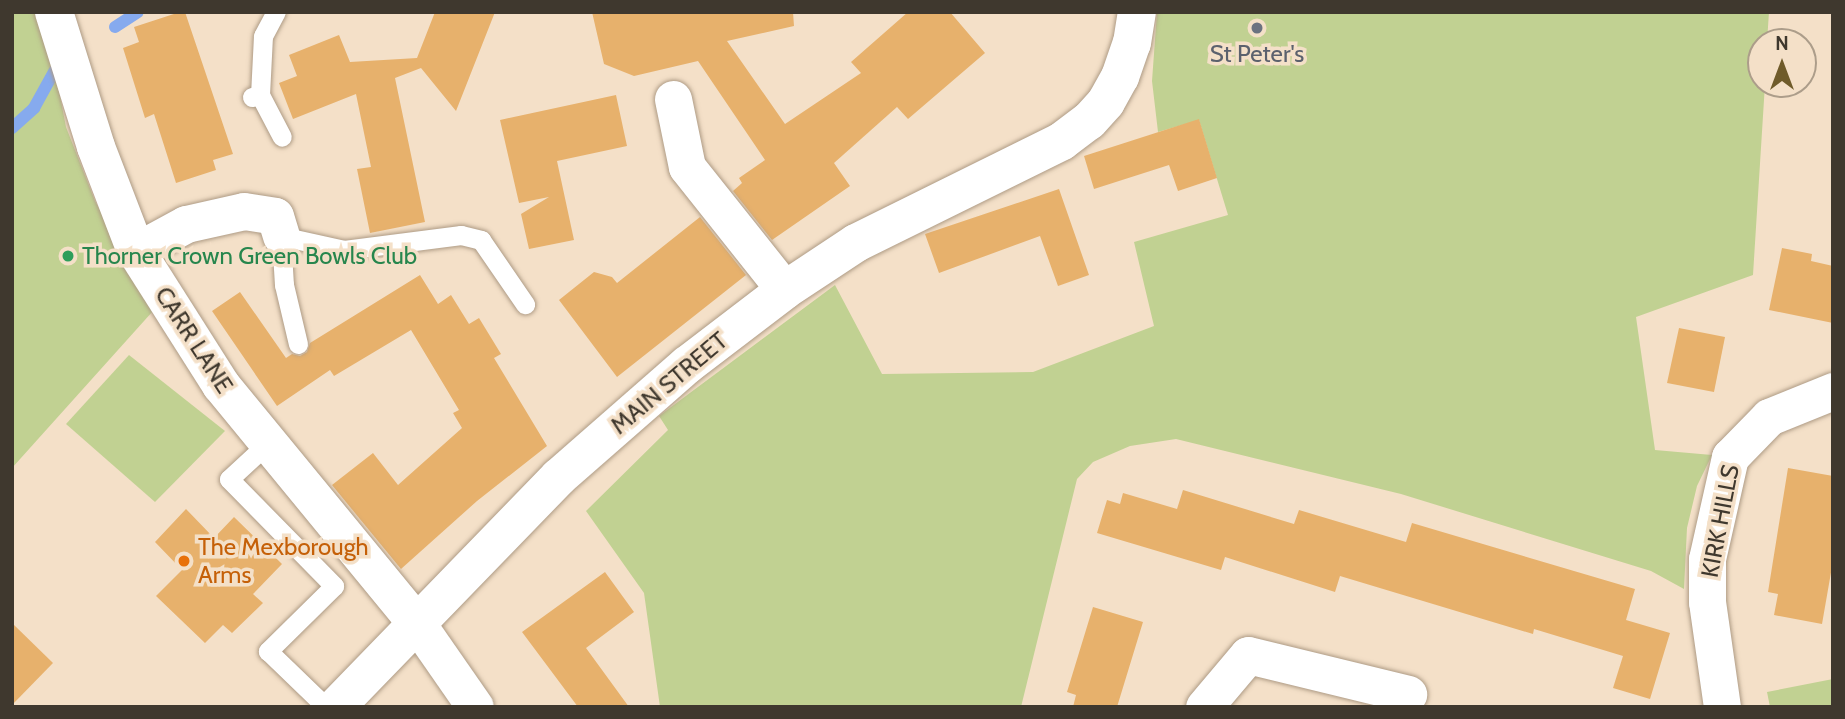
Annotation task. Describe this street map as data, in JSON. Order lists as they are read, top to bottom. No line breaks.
{"streets":{"street":["CARR LANE","MAIN STREET","KIRK HILLS"]},"crossings":[["CARR LANE","MAIN STREET"]],"places":["St Peter's","Thorner Crown Green Bowls Club","The Mexborough Arms"],"north":"top"}
